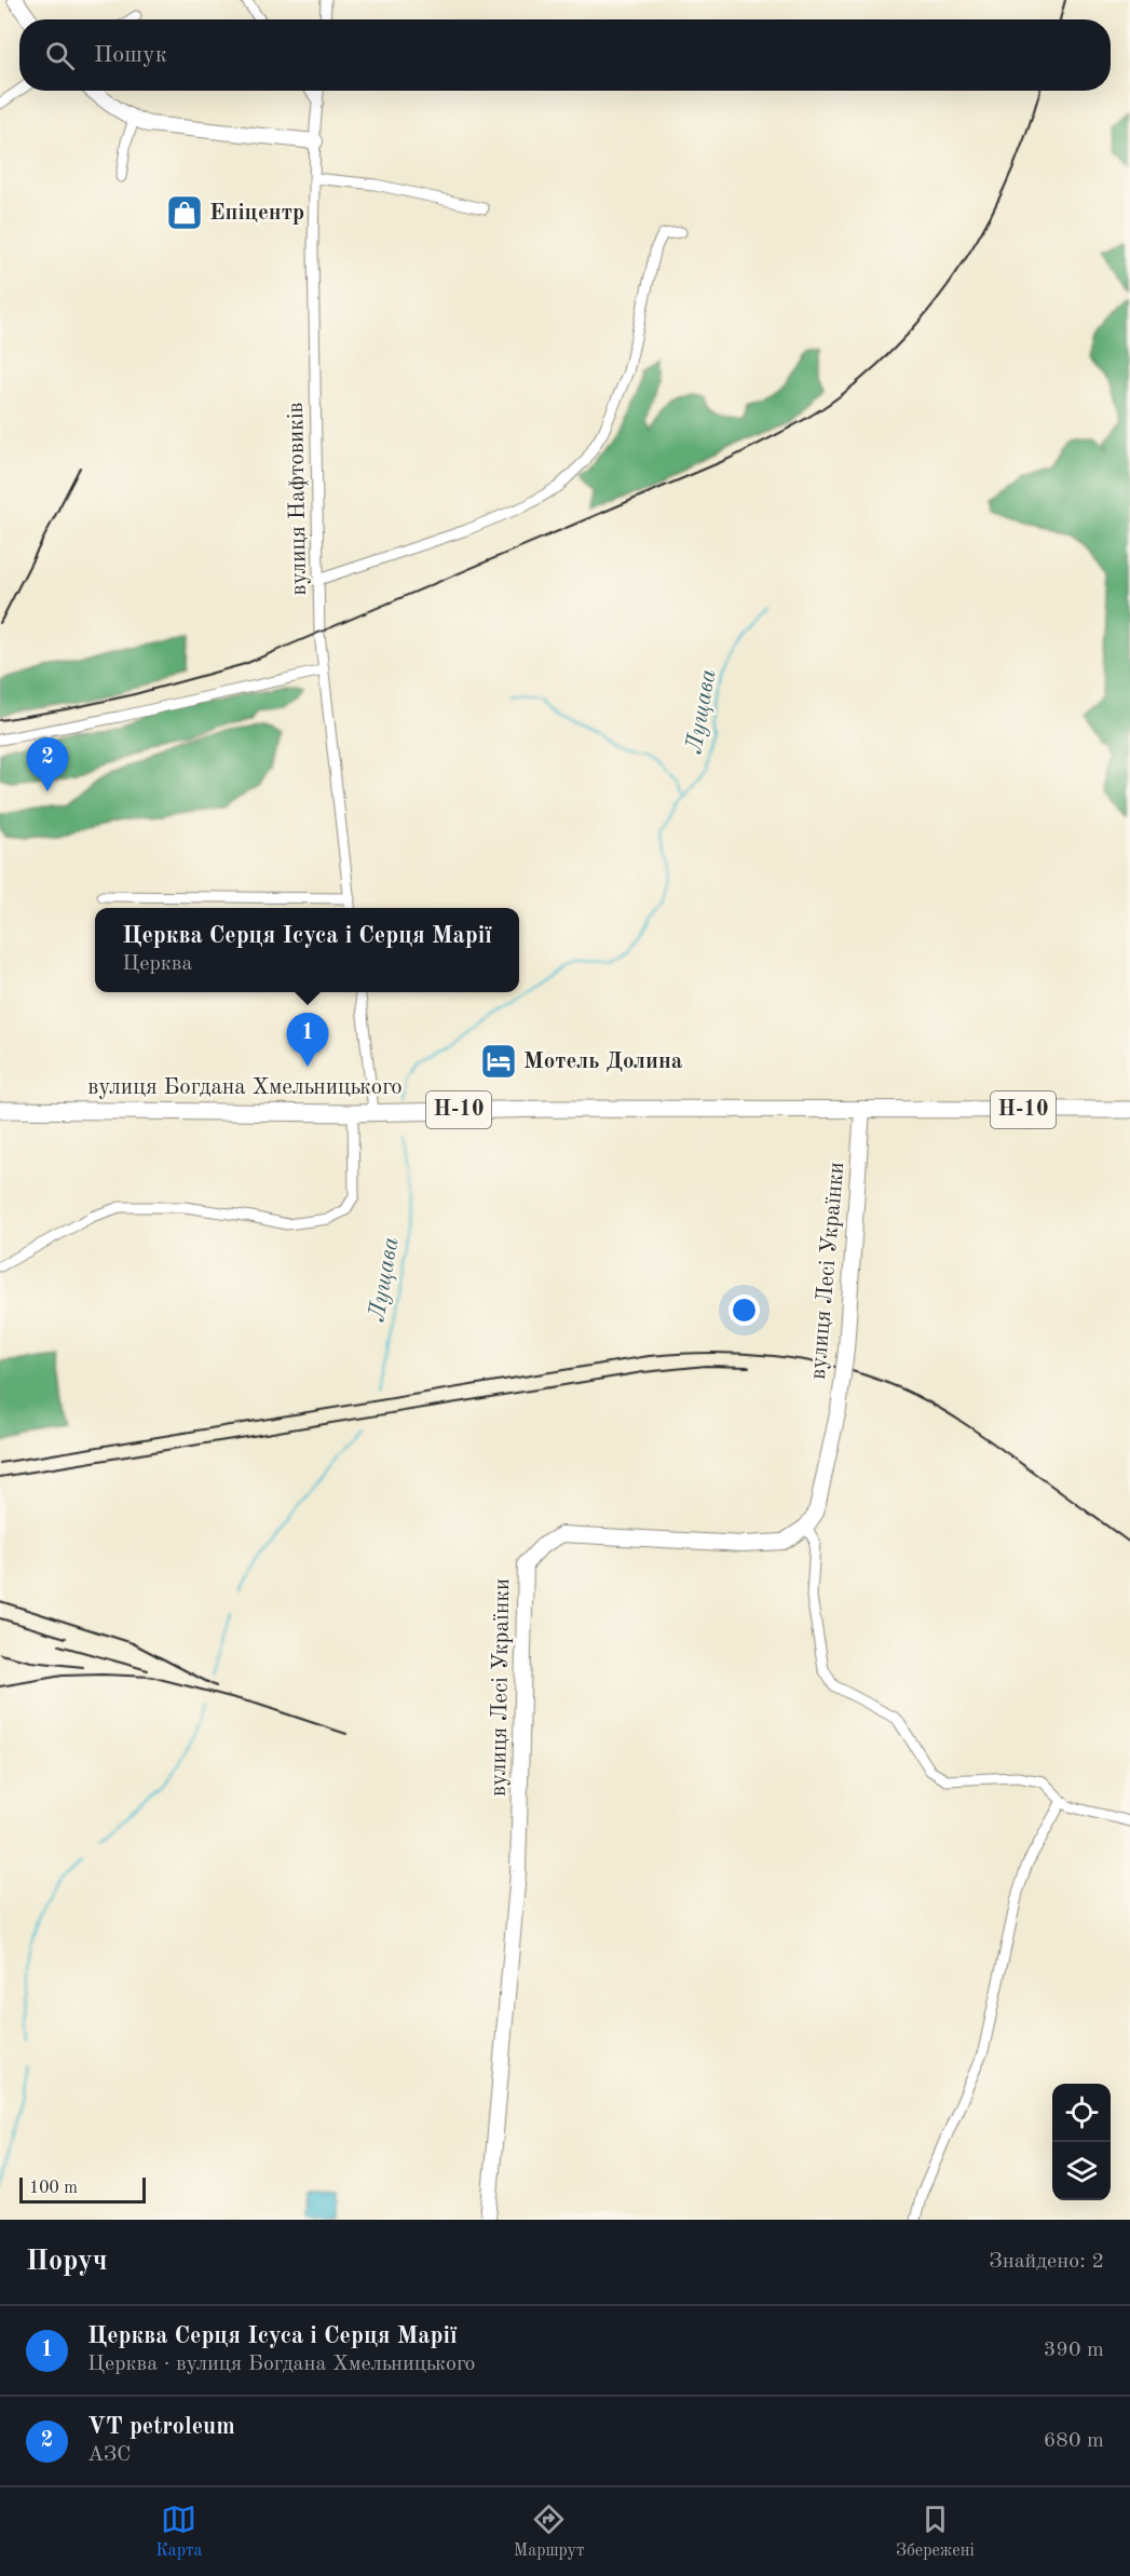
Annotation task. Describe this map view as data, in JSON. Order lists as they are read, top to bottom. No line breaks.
{"streets":{"main road":["вулиця Богдана Хмельницького","Н-10"],"street":["вулиця Нафтовиків","вулиця Лесі Українки"]},"crossings":[["вулиця Богдана Хмельницького","вулиця Лесі Українки"]],"water":["Лущава"],"places":{"shop":["Епіцентр"],"hotel":["Мотель Долина"]},"scale_bar":"100 m","page":{"search":"Пошук","pins":["2","1"],"popup":["Церква Серця Ісуса і Серця Марії","Церква"],"scale":"100 m","heading":["Поруч","Знайдено: 2"],"list":[{"mark":"1","name":"Церква Серця Ісуса і Серця Марії","note":"Церква · вулиця Богдана Хмельницького","value":"390 m"},{"mark":"2","name":"VT petroleum","note":"АЗС","value":"680 m"}],"nav":["Карта","Маршрут","Збережені"]}}
